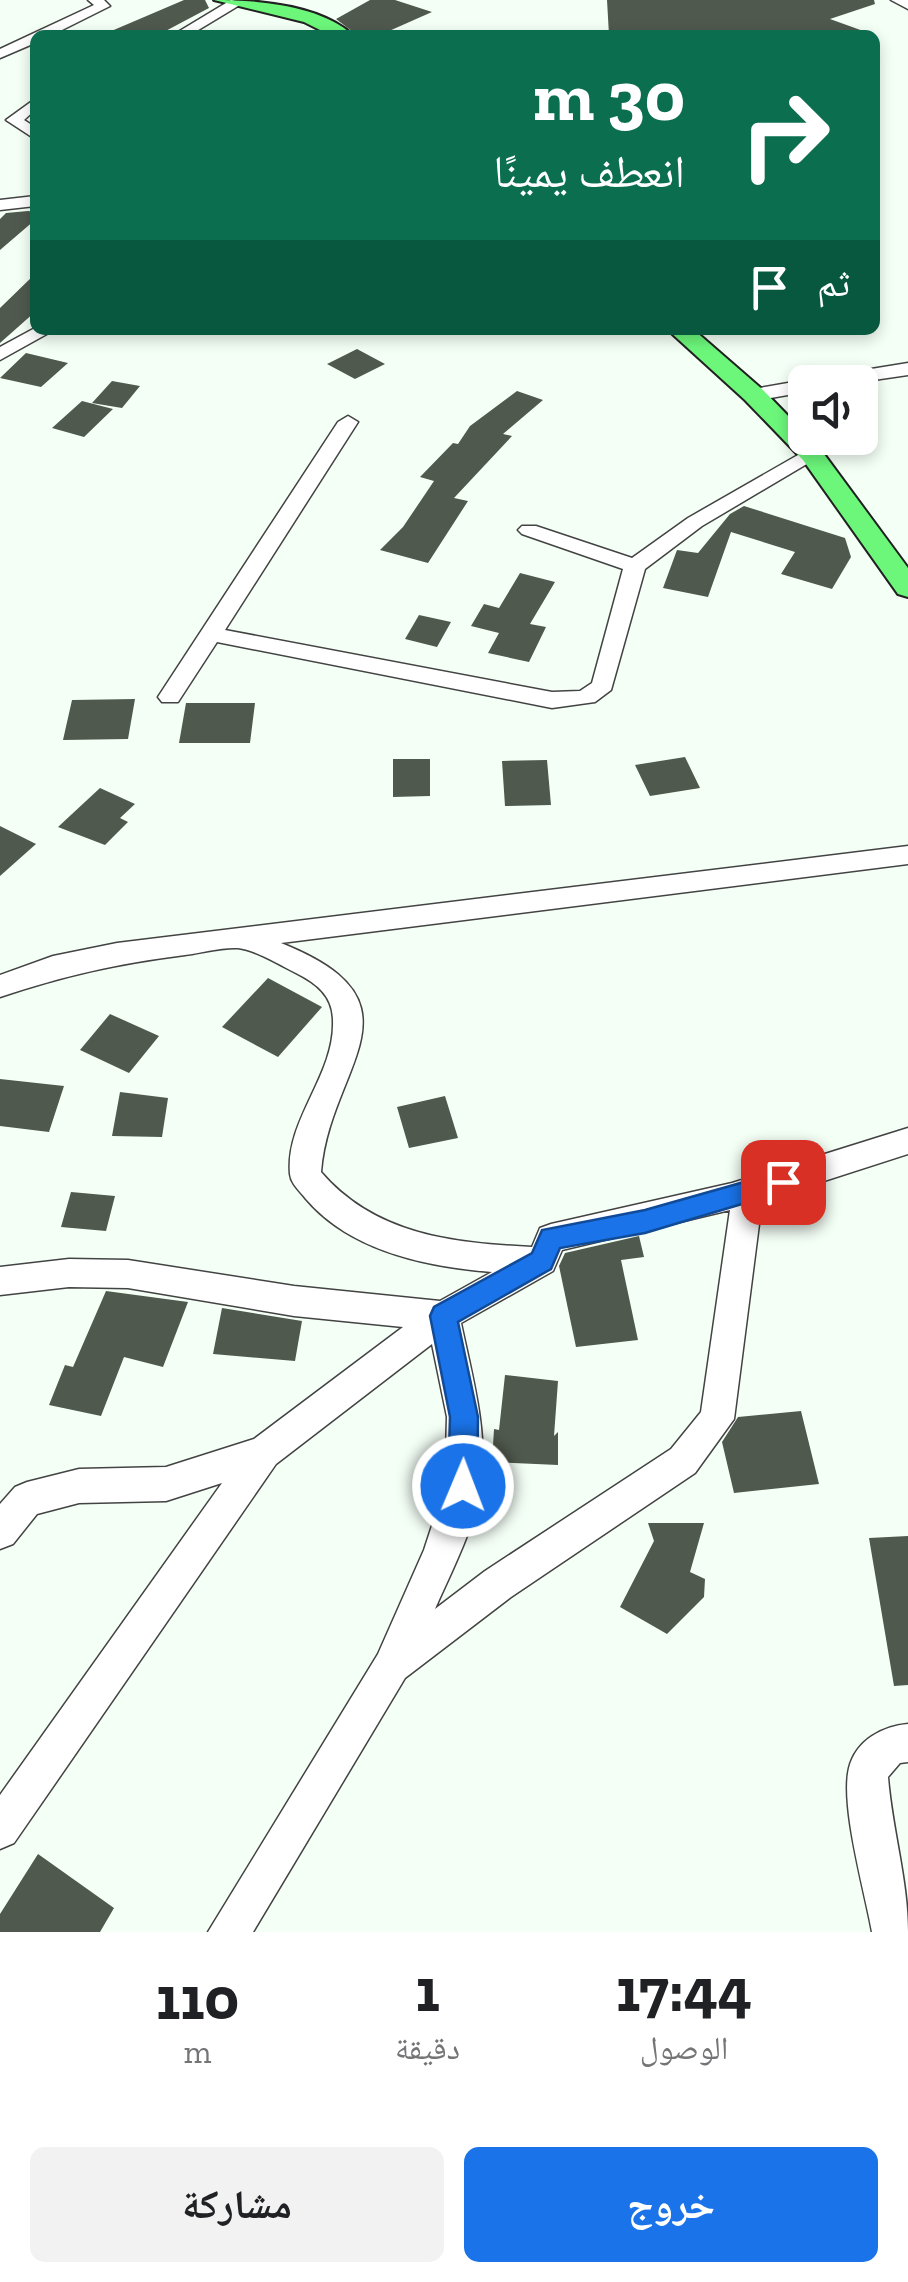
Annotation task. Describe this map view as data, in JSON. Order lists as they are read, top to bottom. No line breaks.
{"page":{"turn":["30 m","انعطف يمينًا"],"then":"ثم","eta":["17:44","الوصول","1","دقيقة","110","m"],"buttons":["خروج","مشاركة"]}}
